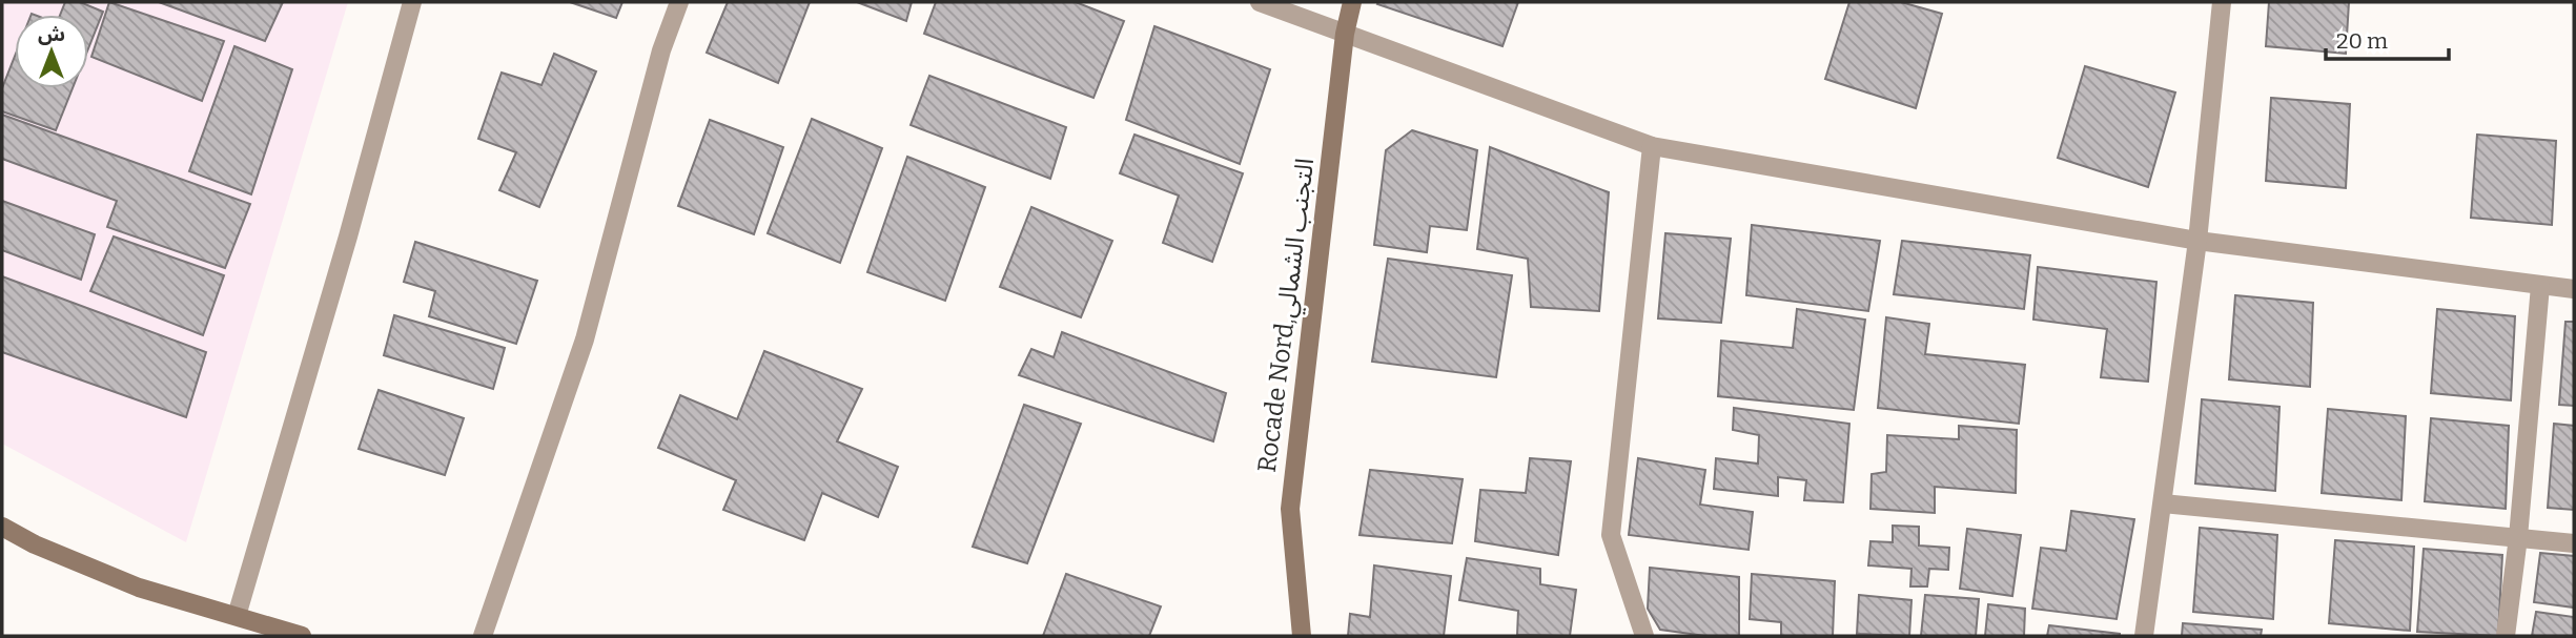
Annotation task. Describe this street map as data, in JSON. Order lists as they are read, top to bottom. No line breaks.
{"streets":{"main road":["Rocade Nord,التجنب الشمالي"]},"scale_bar":"20 m","north":"top"}
